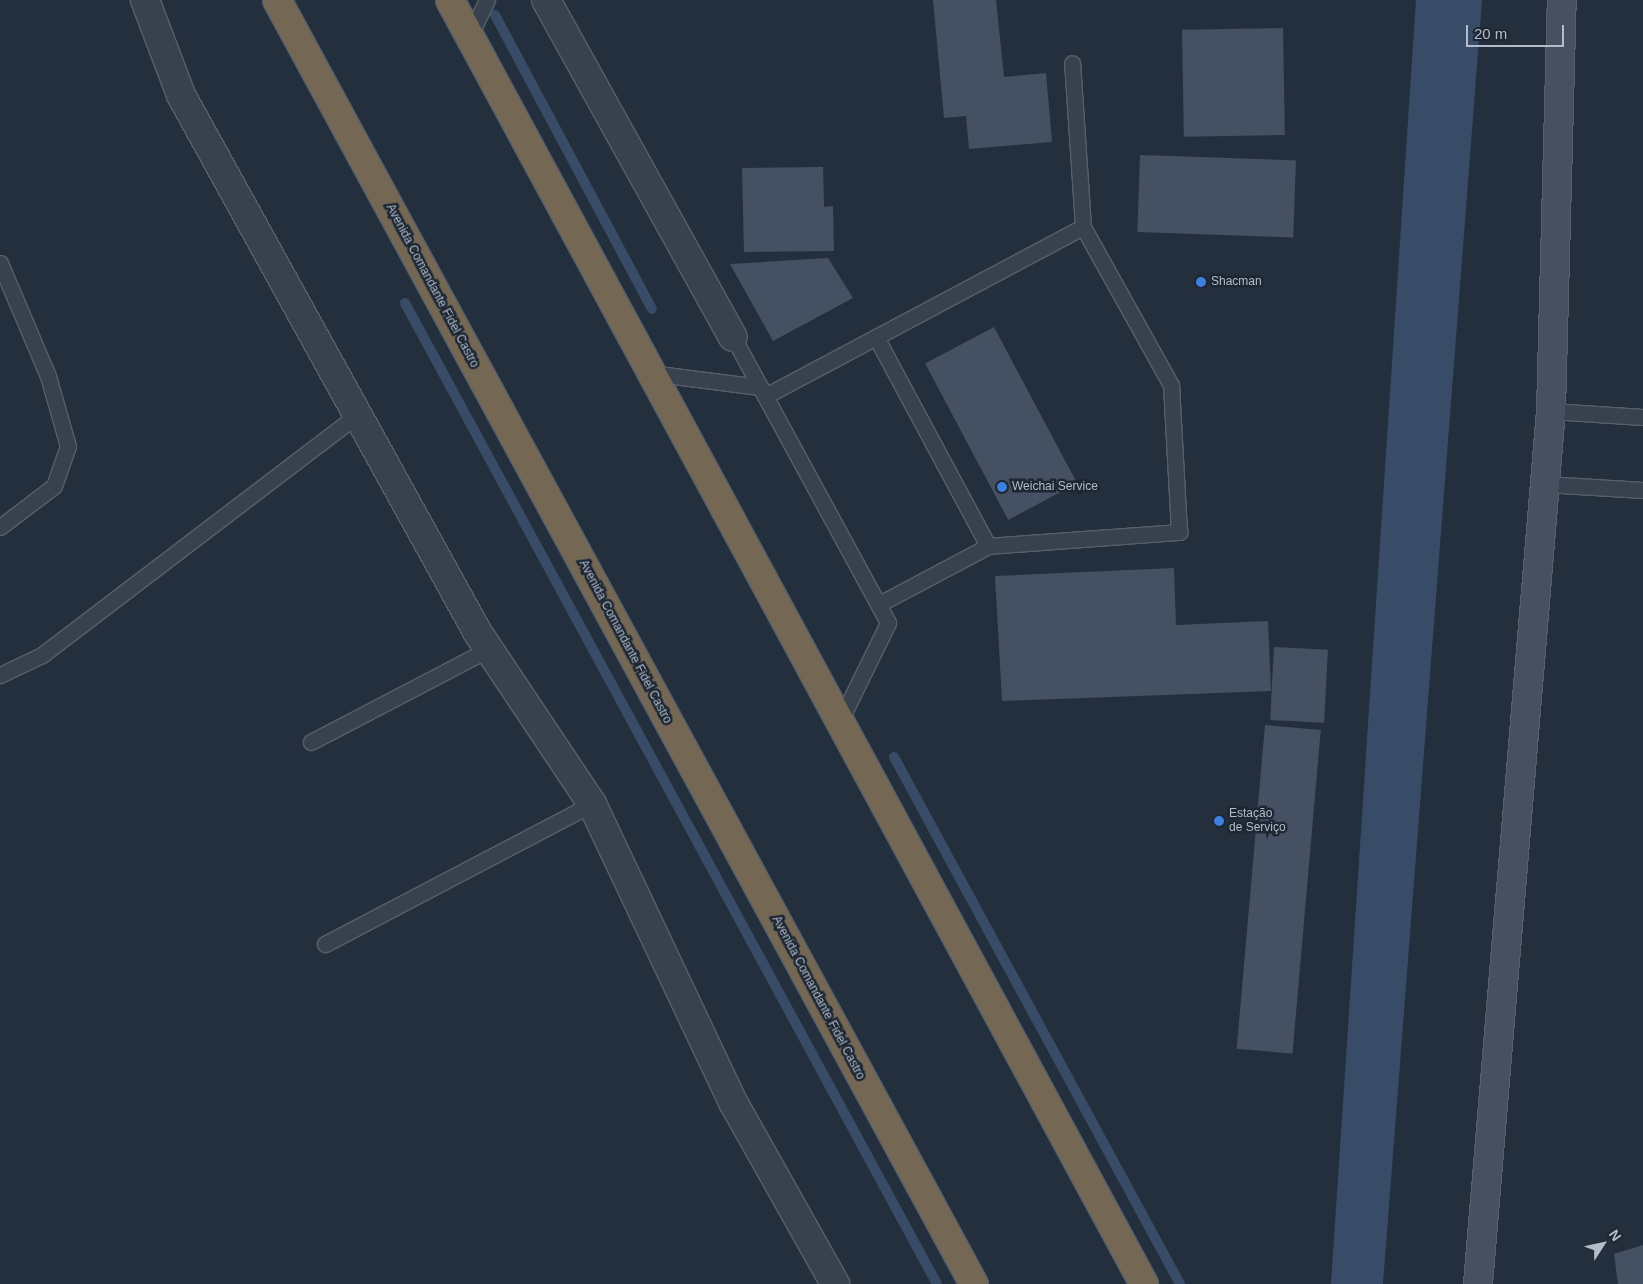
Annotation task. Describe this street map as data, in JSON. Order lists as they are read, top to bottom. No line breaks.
{"streets":{"highway":["Avenida Comandante Fidel Castro"]},"places":["Shacman","Weichai Service","Estação de Serviço"],"scale_bar":"20 m","north":"top right"}
